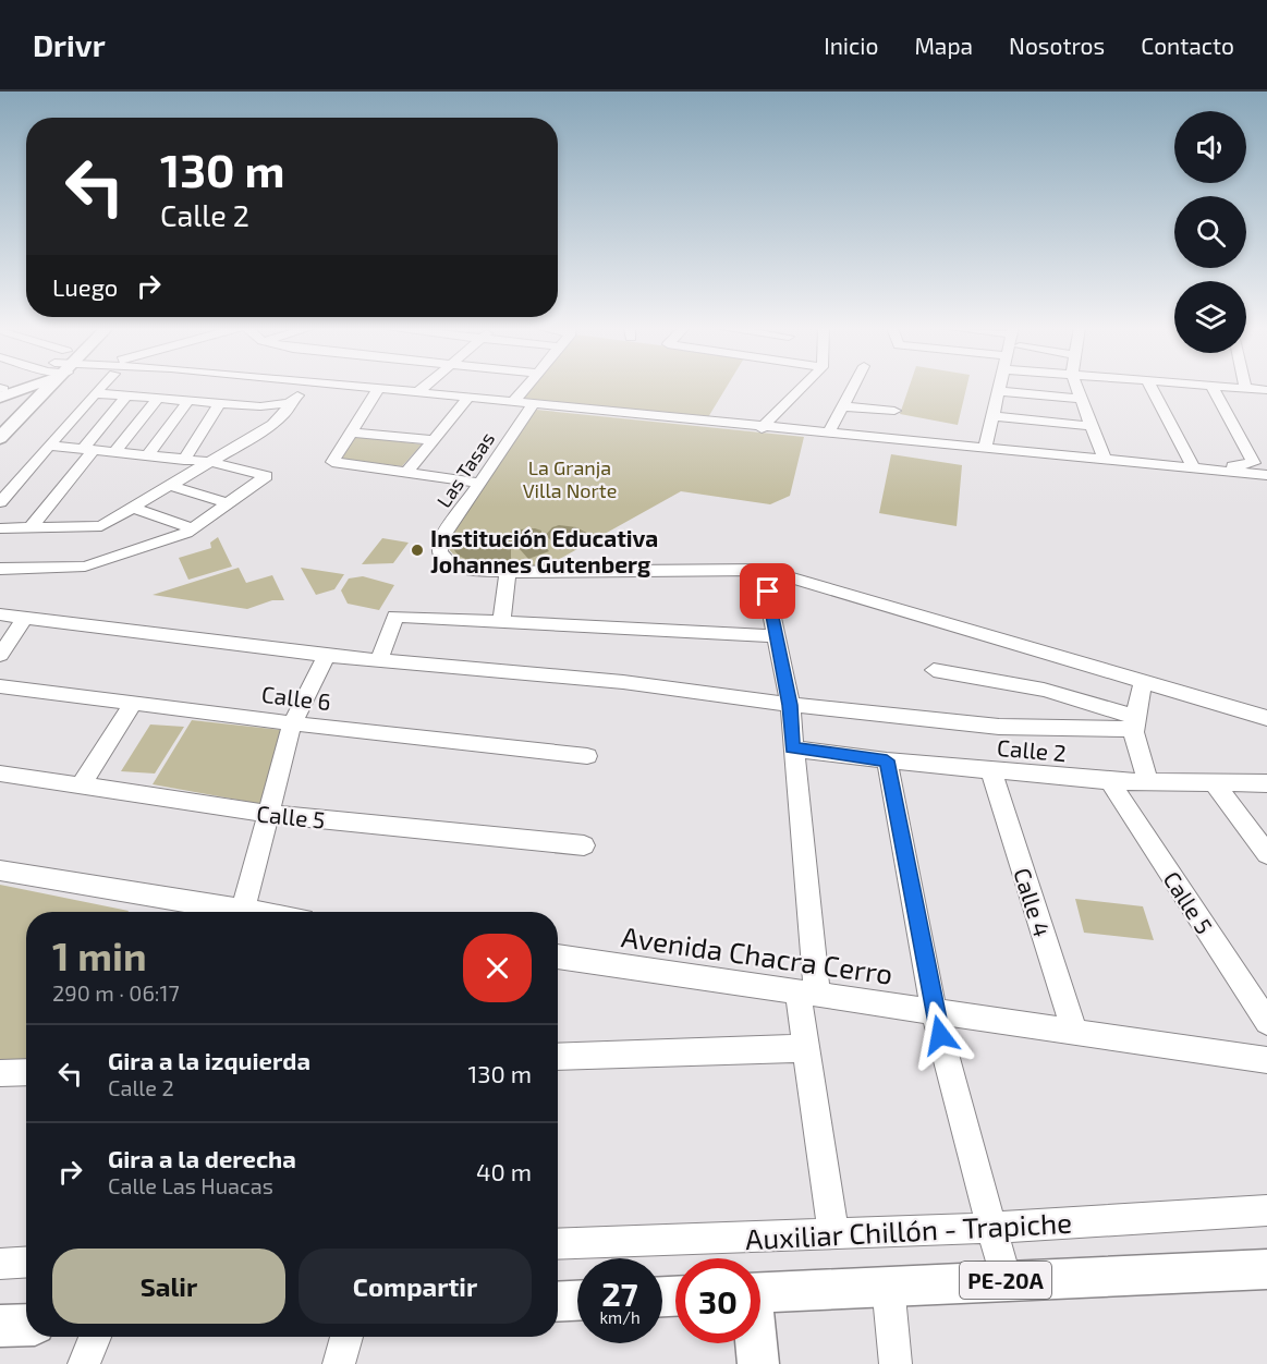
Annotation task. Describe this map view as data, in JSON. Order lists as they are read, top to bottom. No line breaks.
{"streets":{"main road":["PE-20A"],"street":["Las Tasas","Calle 6","Calle 2","Calle 5","Calle 4","Avenida Chacra Cerro","Auxiliar Chillón - Trapiche"]},"crossings":[["Calle 2","Calle 5"],["Calle 2","Calle 4"],["Calle 4","Avenida Chacra Cerro"]],"parks":["La Granja Villa Norte"],"places":["Institución Educativa Johannes Gutenberg"],"page":{"header":"Drivr","nav":["Inicio","Mapa","Nosotros","Contacto"],"turn":["130 m","Calle 2"],"then":"Luego","heading":["1 min","290 m · 06:17"],"list":[{"name":"Gira a la izquierda","note":"Calle 2","value":"130 m"},{"name":"Gira a la derecha","note":"Calle Las Huacas","value":"40 m"}],"buttons":["Salir","Compartir"],"speed":"27 km/h","limit":"30"}}
